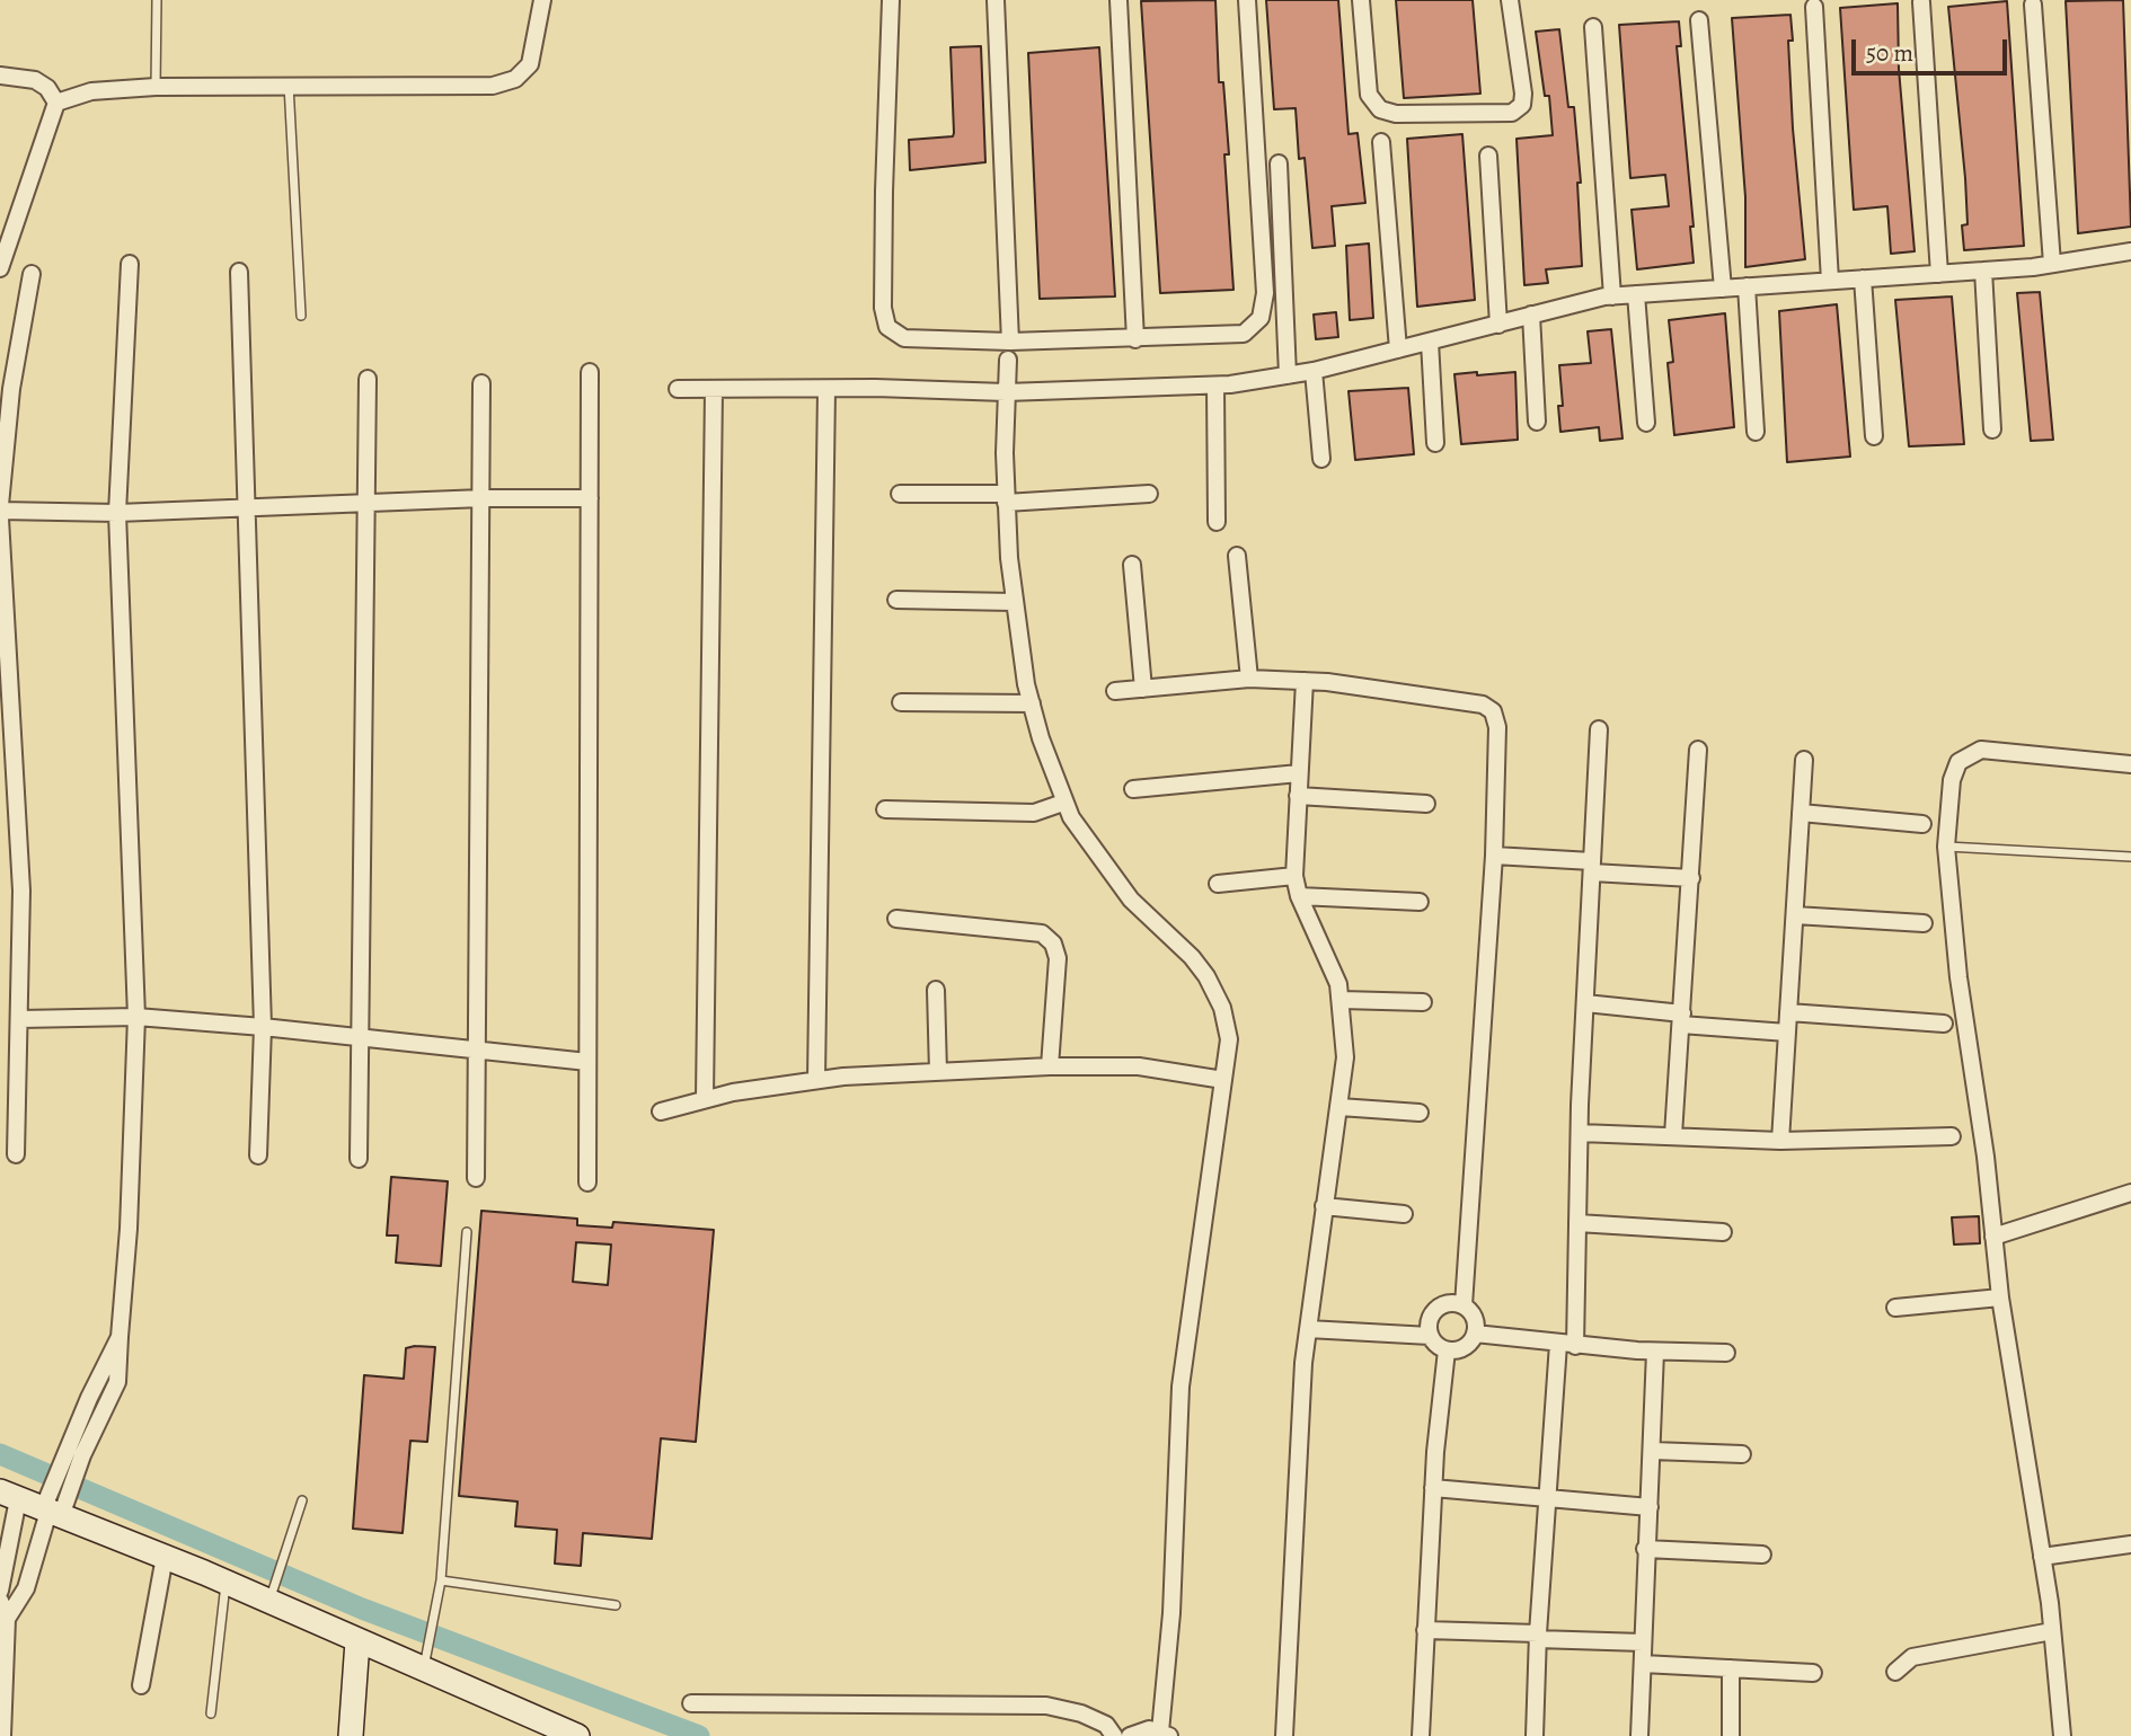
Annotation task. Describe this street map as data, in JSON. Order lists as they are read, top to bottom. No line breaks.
{"scale_bar":"50 m"}
